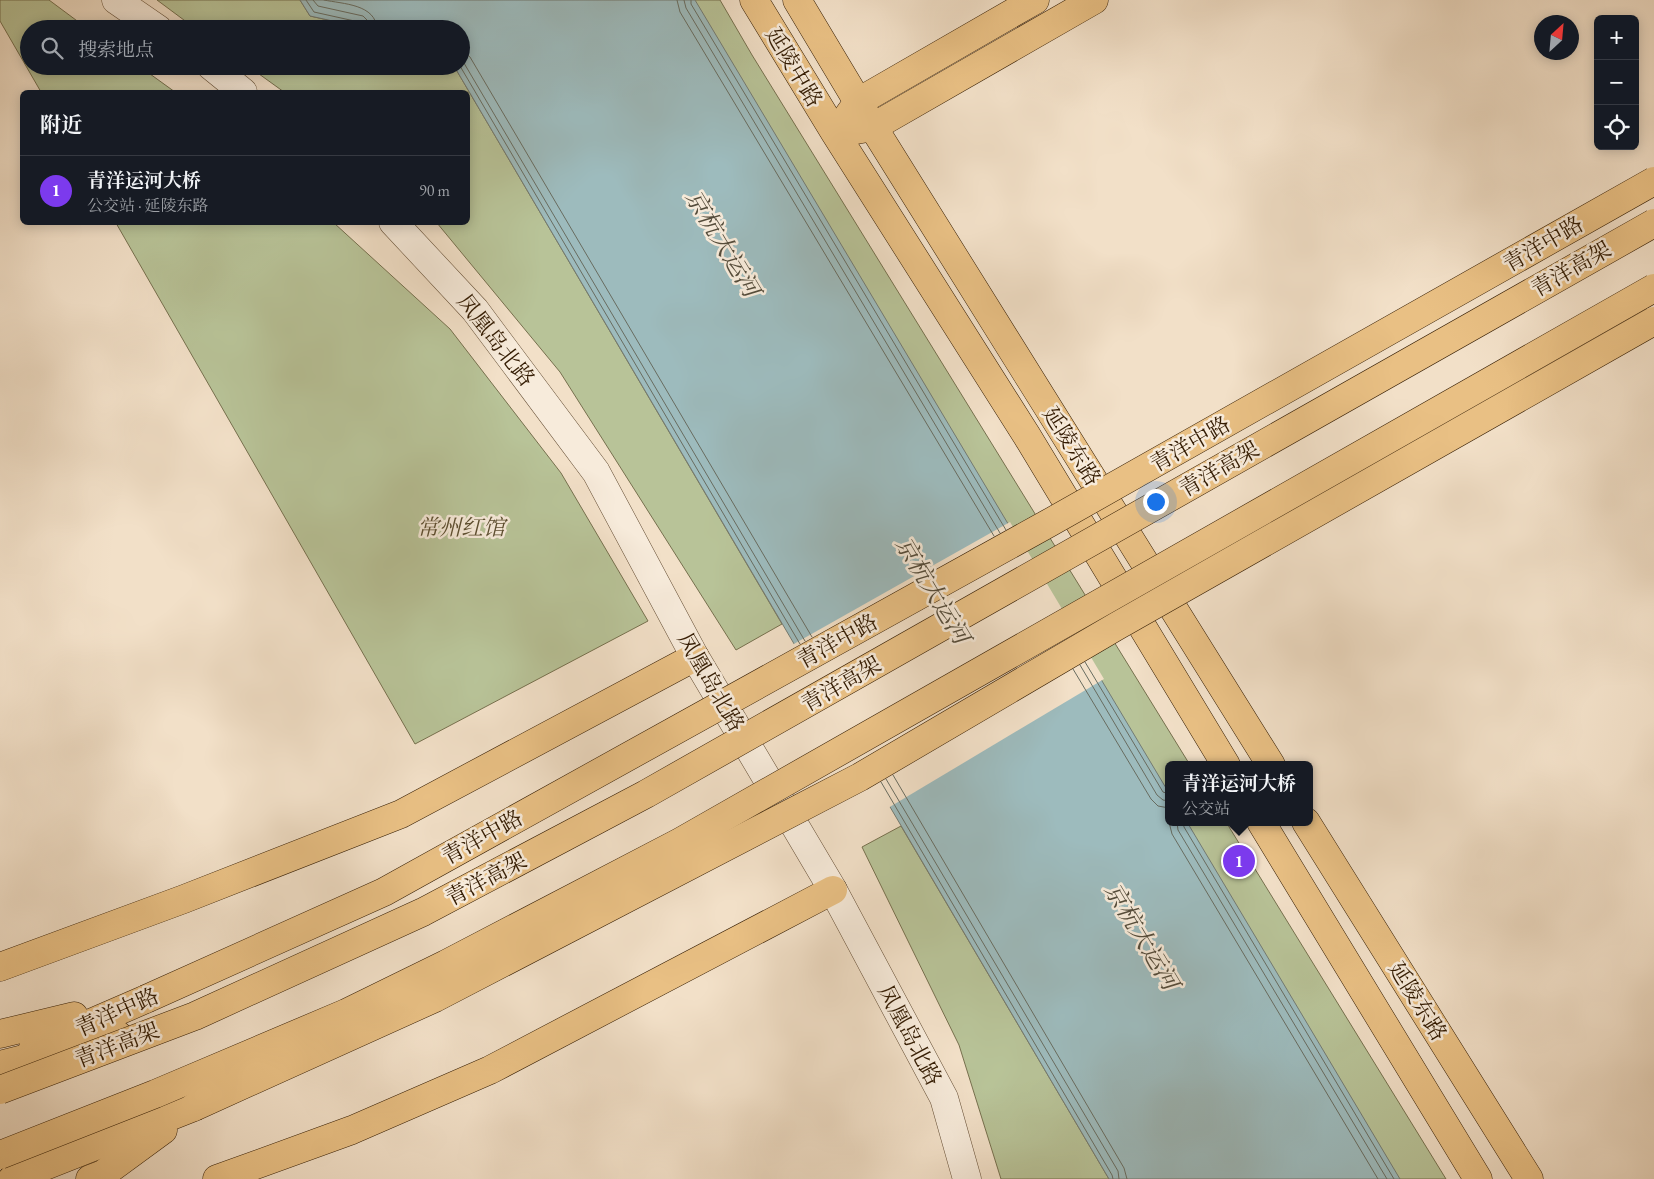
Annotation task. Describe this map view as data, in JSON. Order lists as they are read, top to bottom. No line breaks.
{"streets":{"main road":["延陵中路","青洋中路","青洋高架","延陵东路"],"street":["凤凰岛北路"]},"crossings":[["延陵中路","延陵东路"]],"water":["京杭大运河"],"parks":["常州红馆"],"north":"top right","page":{"map_buttons":["+","−"],"search":"搜索地点","heading":"附近","list":[{"mark":"1","name":"青洋运河大桥","note":"公交站 · 延陵东路","value":"90 m"}],"popup":["青洋运河大桥","公交站"],"pins":"1"}}
